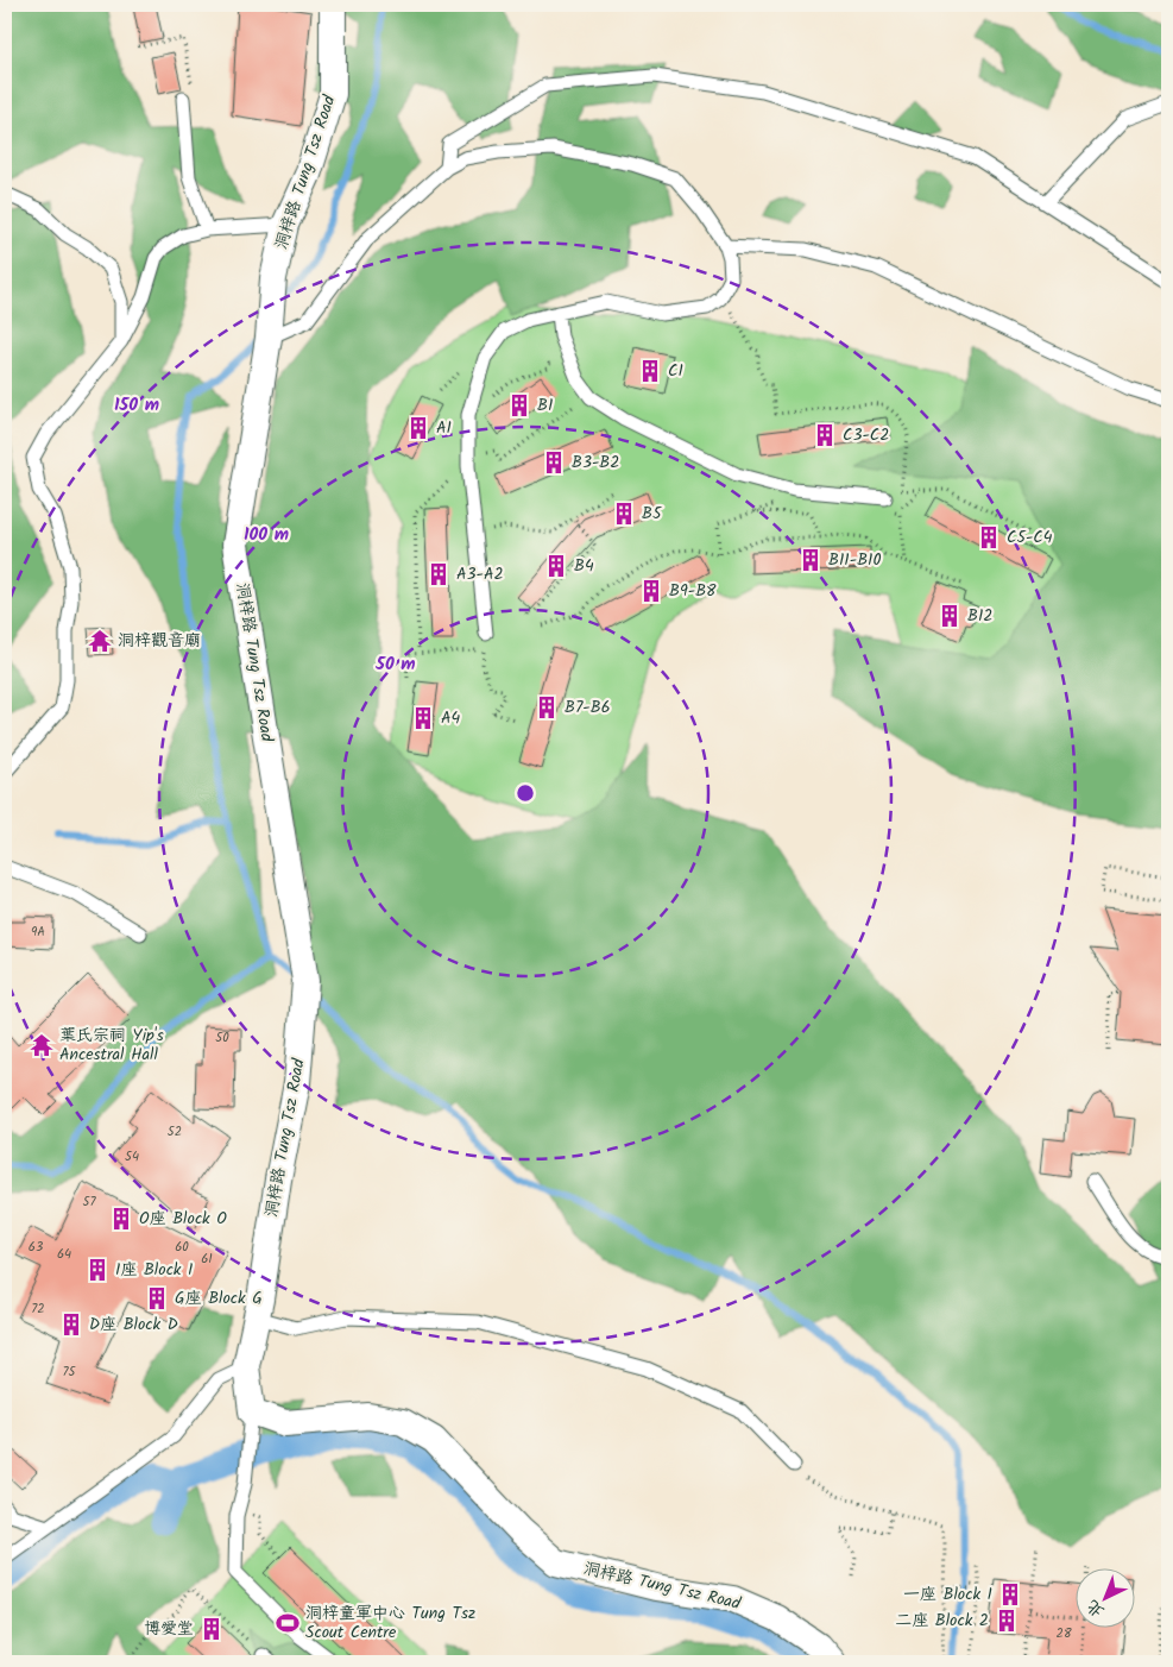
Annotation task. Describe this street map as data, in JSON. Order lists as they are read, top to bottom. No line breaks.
{"streets":{"street":["洞梓路 Tung Tsz Road"]},"places":{"building":["C1","B1","A1","C3-C2","B3-B2","B5","C5-C4","B11-B10","B4","A3-A2","B9-B8","B12","B7-B6","A4","O座 Block O","I座 Block I","G座 Block G","D座 Block D","一座 Block 1","二座 Block 2","博愛堂"],"temple":["洞梓觀音廟","葉氏宗祠 Yip's Ancestral Hall"],"sports":["洞梓童軍中心 Tung Tsz Scout Centre"]},"house_numbers":["9A","50","52","54","57","63","60","64","61","72","75","28"],"north":"bottom left","rings":["150 m","100 m","50 m"]}
